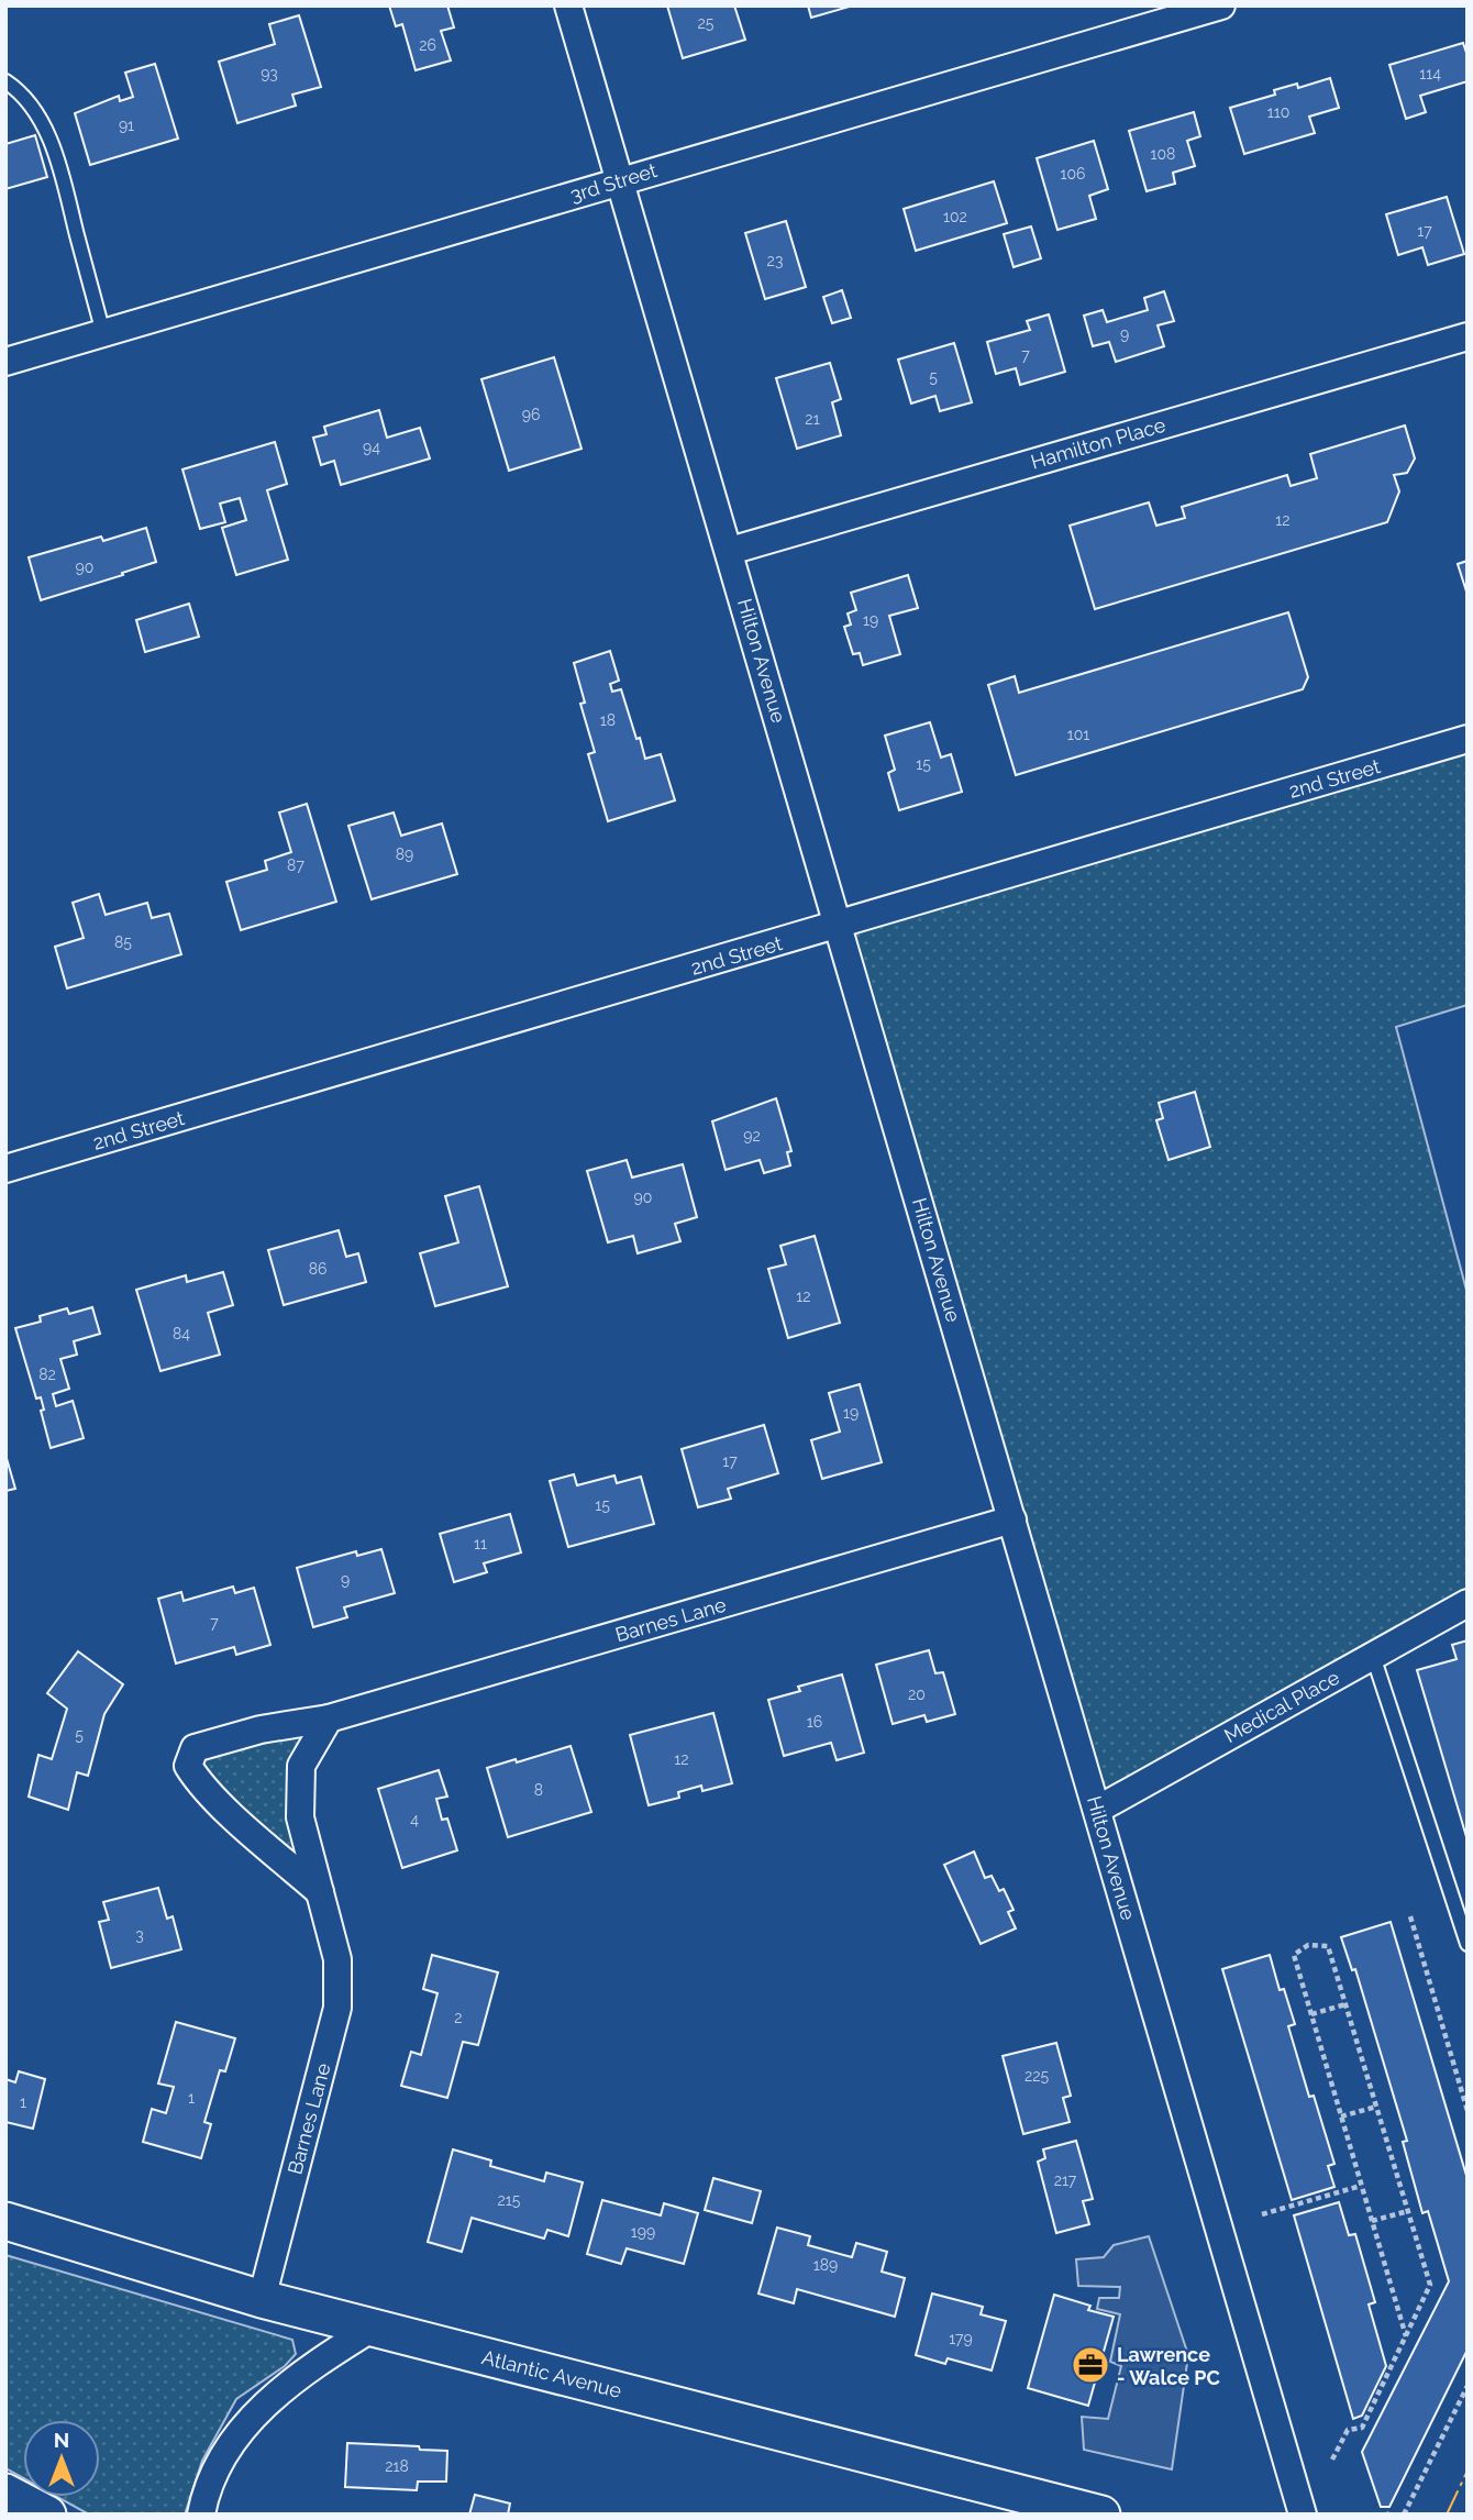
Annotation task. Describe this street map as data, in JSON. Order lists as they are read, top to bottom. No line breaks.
{"streets":{"street":["3rd Street","Hamilton Place","Hilton Avenue","2nd Street","Barnes Lane","Medical Place","Atlantic Avenue"]},"crossings":[["3rd Street","Hilton Avenue"],["Hamilton Place","Hilton Avenue"],["Hilton Avenue","2nd Street"],["Hilton Avenue","Barnes Lane"],["Hilton Avenue","Medical Place"],["Barnes Lane","Atlantic Avenue"]],"places":{"office":["Lawrence - Walce PC"]},"house_numbers":["25","26","93","114","110","91","108","106","102","17","23","9","7","5","96","21","94","12","90","19","18","101","15","89","87","85","92","90","86","12","84","82","19","17","15","11","9","7","20","16","5","12","8","4","3","2","225","1","1","217","215","199","189","179","218"],"north":"top"}
